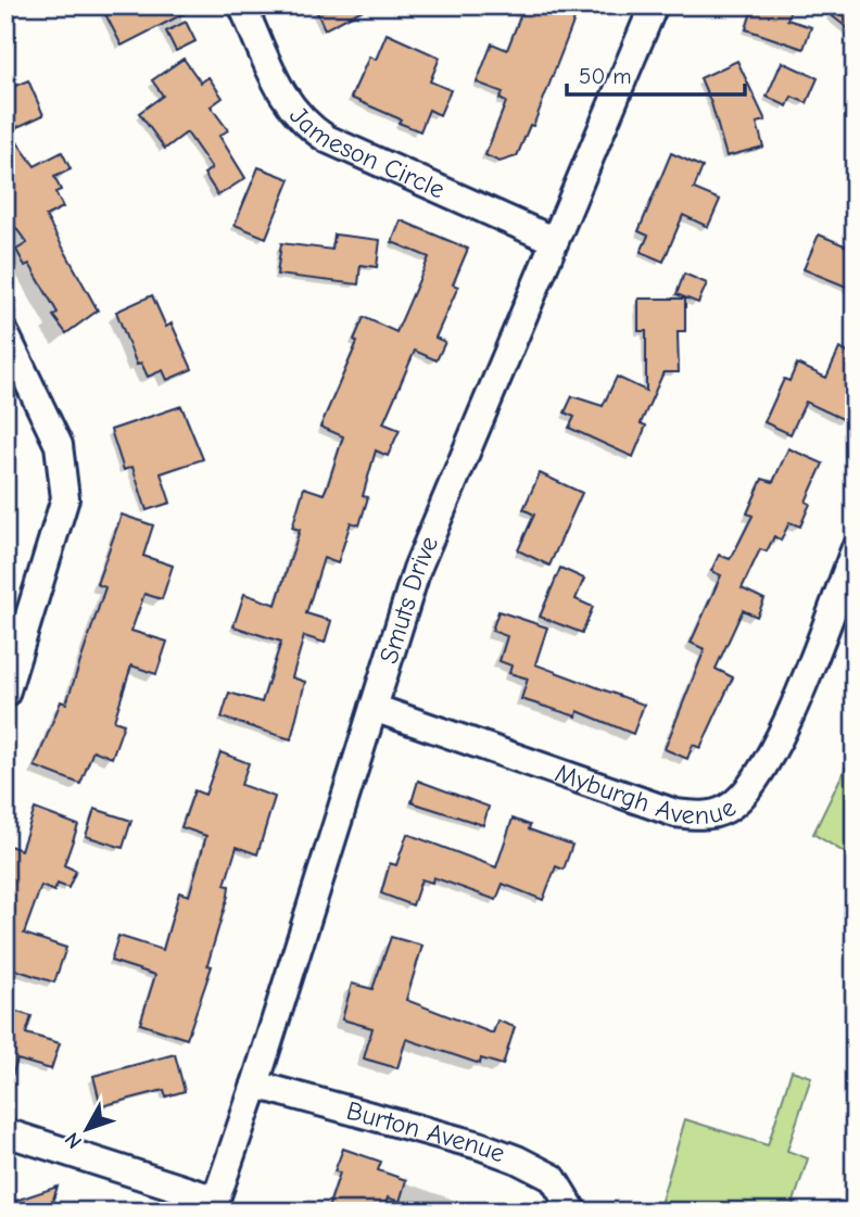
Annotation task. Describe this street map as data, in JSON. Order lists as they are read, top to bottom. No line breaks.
{"streets":{"street":["Jameson Circle","Smuts Drive","Myburgh Avenue","Burton Avenue"]},"crossings":[["Jameson Circle","Smuts Drive"],["Smuts Drive","Myburgh Avenue"],["Smuts Drive","Burton Avenue"]],"scale_bar":"50 m","north":"bottom left"}
